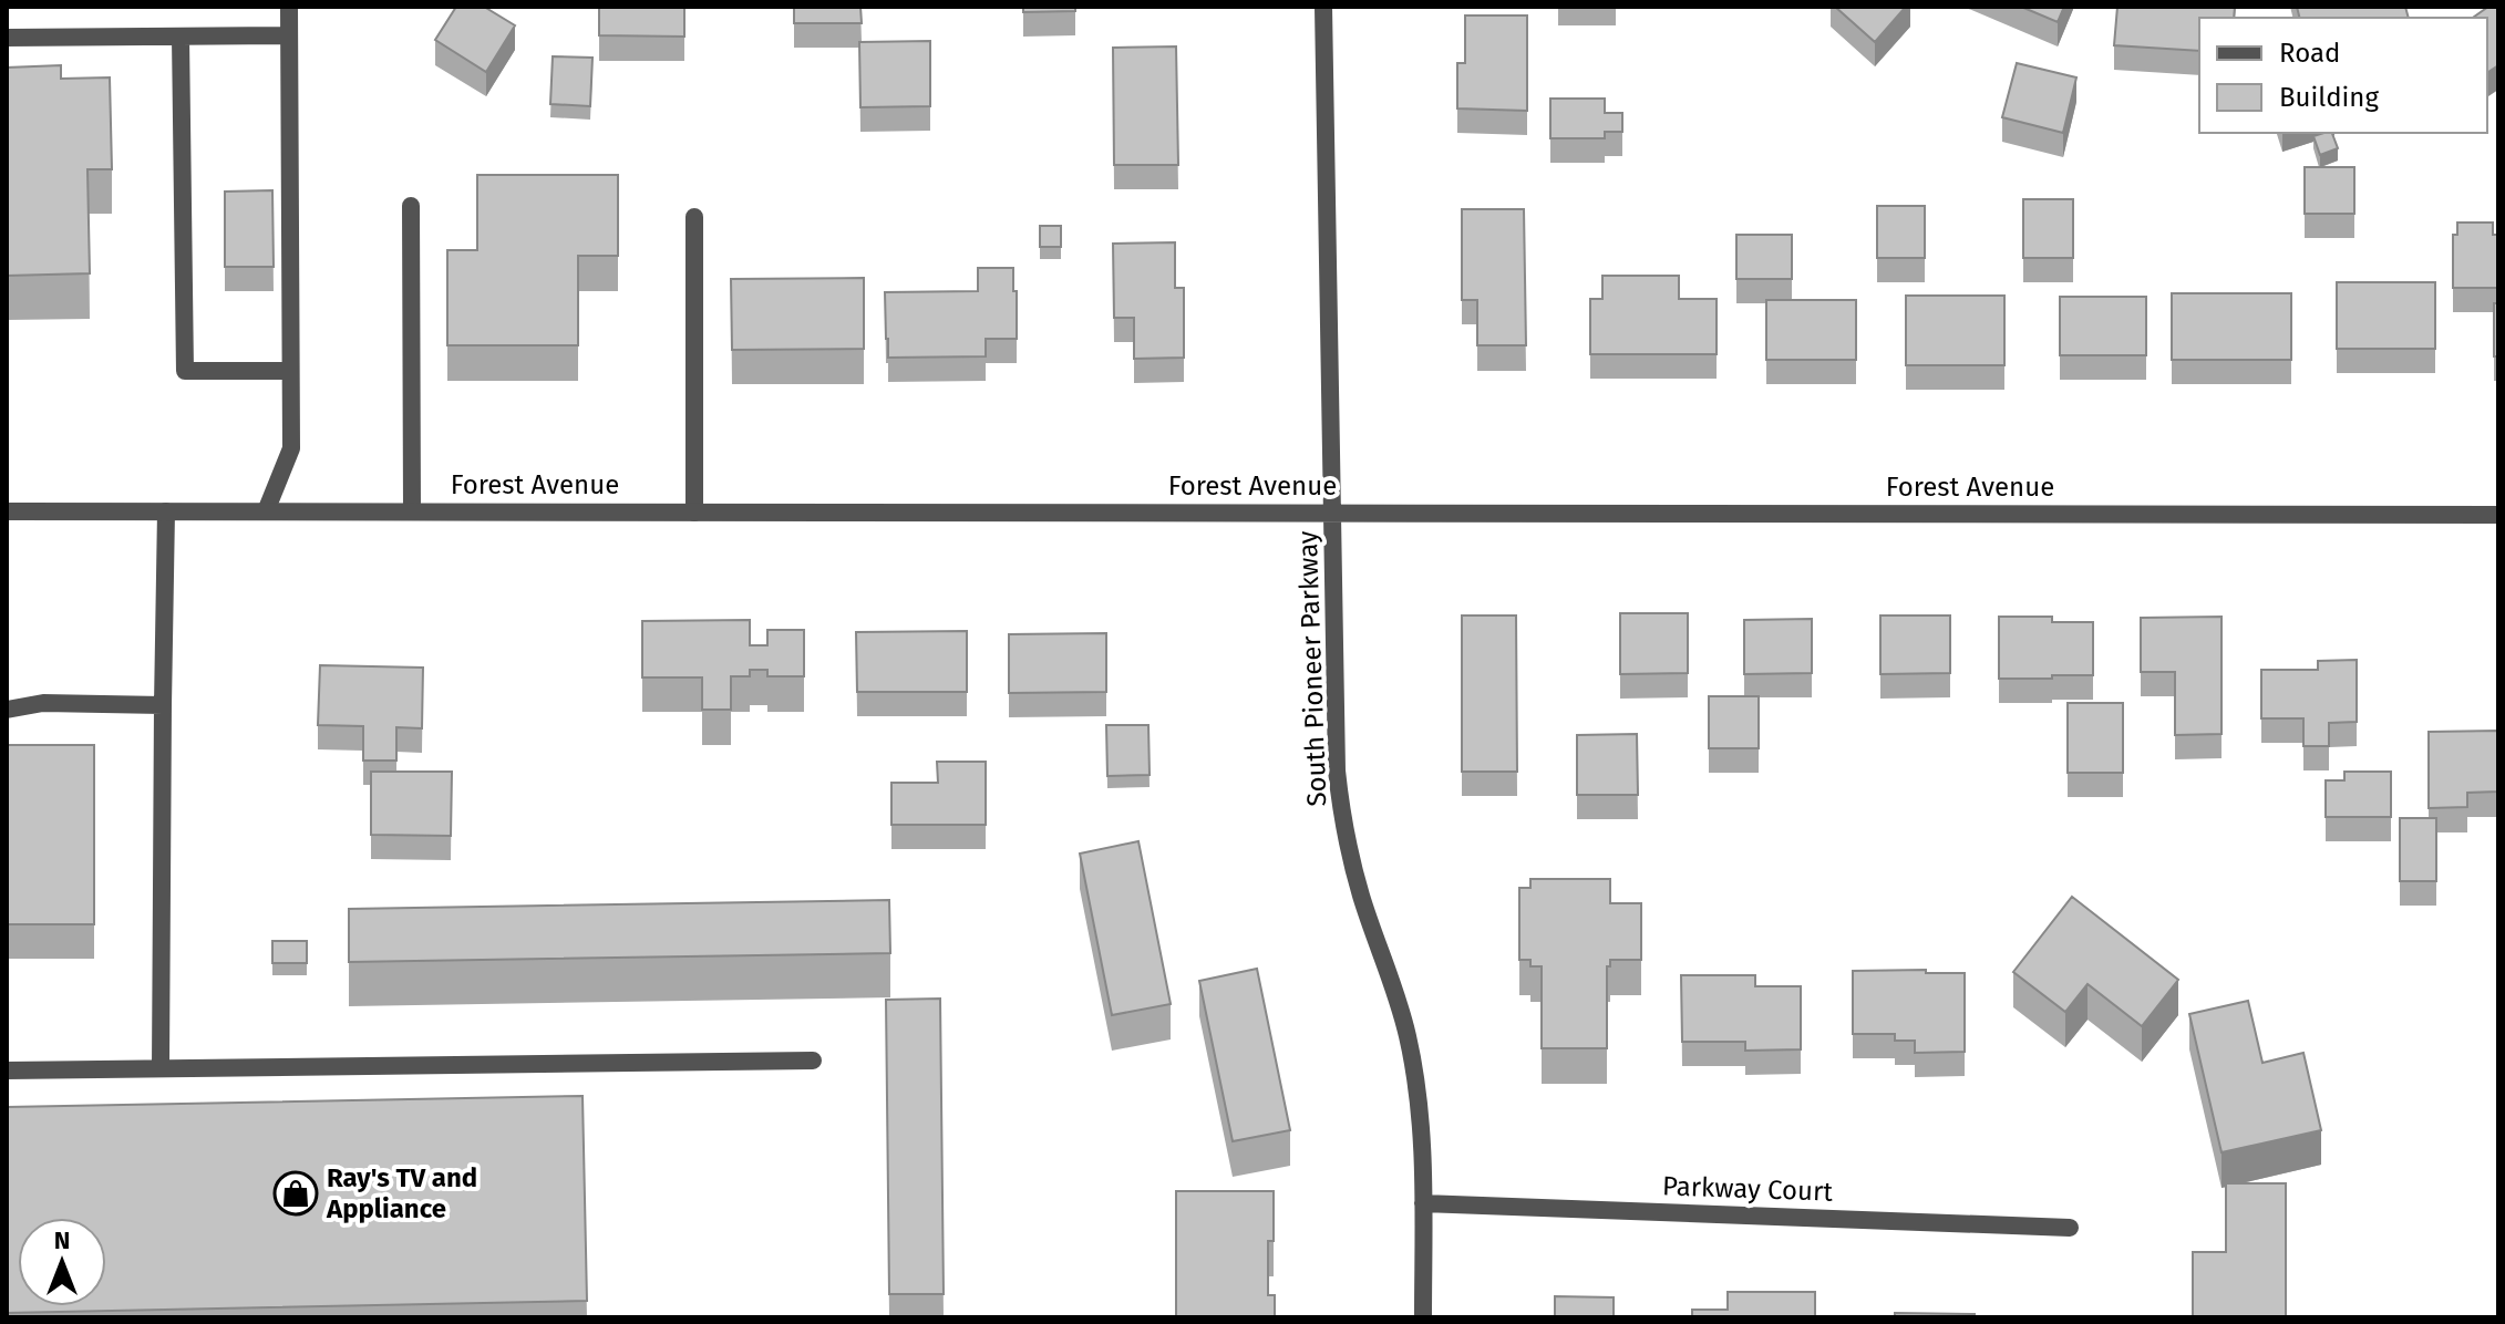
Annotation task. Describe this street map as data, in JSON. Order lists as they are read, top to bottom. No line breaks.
{"streets":{"street":["Forest Avenue","South Pioneer Parkway","Parkway Court"]},"crossings":[["Forest Avenue","South Pioneer Parkway"],["South Pioneer Parkway","Parkway Court"]],"places":{"shop":["Ray's TV and Appliance"]},"legend":["Road","Building"],"north":"top"}
